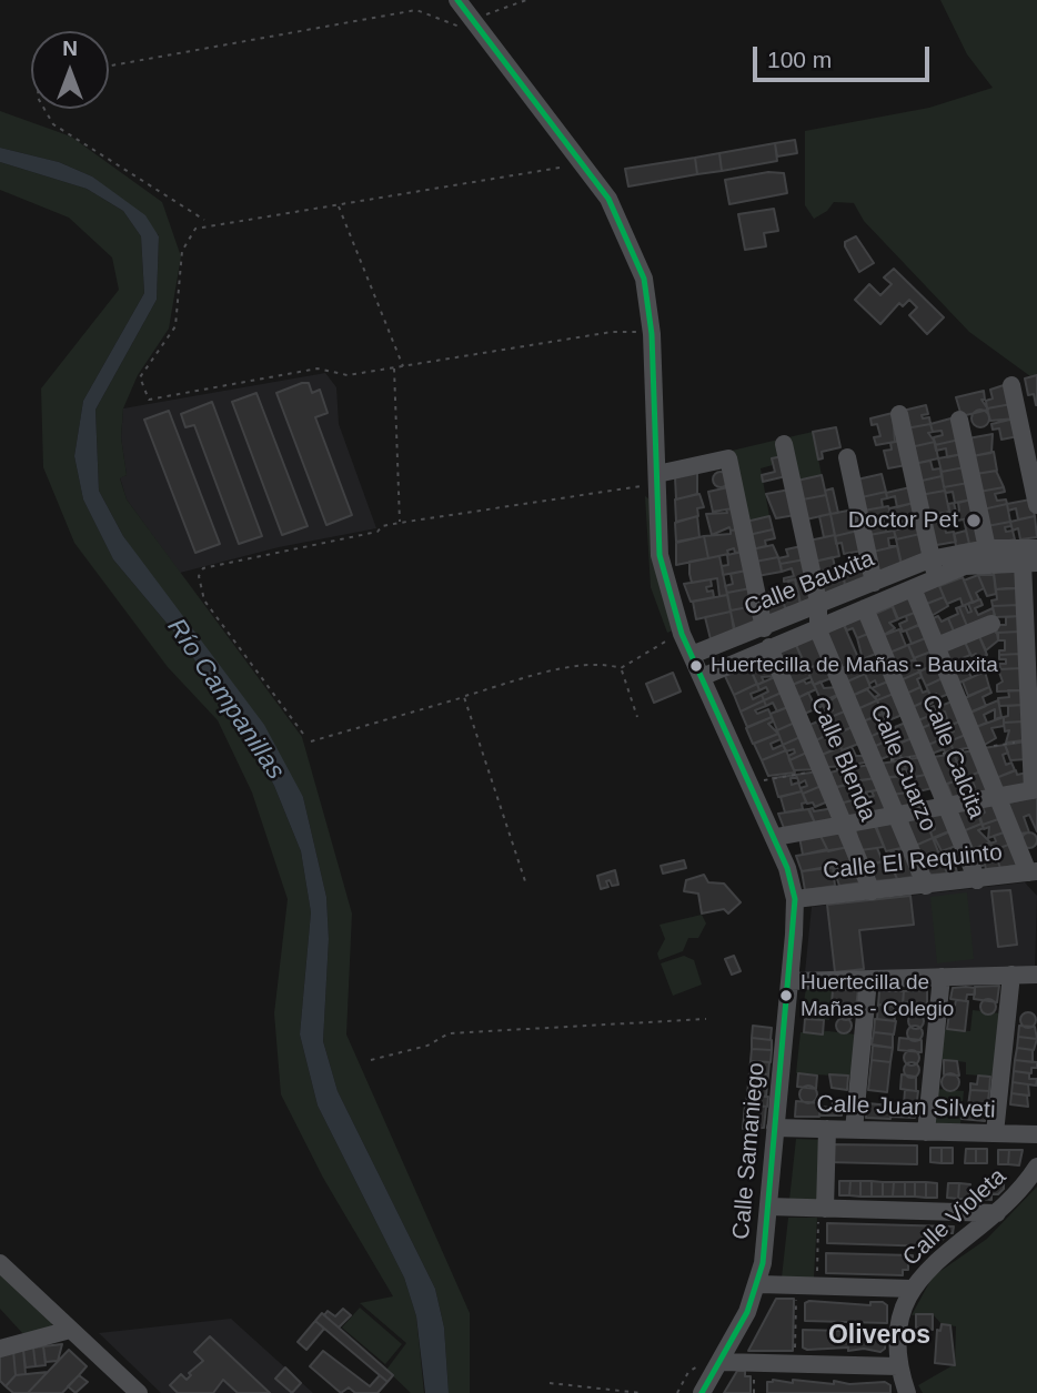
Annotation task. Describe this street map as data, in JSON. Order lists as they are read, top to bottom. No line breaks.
{"streets":{"street":["Calle Bauxita","Calle Calcita","Calle Blenda","Calle Cuarzo","Calle El Requinto","Calle Juan Silveti","Calle Samaniego","Calle Violeta"]},"crossings":[["Calle Bauxita","Calle Calcita"],["Calle Bauxita","Calle Blenda"],["Calle Bauxita","Calle Cuarzo"],["Calle Calcita","Calle El Requinto"],["Calle Blenda","Calle El Requinto"],["Calle Cuarzo","Calle El Requinto"],["Calle El Requinto","Calle Samaniego"],["Calle Juan Silveti","Calle Samaniego"]],"districts":["Oliveros"],"water":["Río Campanillas"],"places":["Doctor Pet","Huertecilla de Mañas - Bauxita","Huertecilla de Mañas - Colegio"],"scale_bar":"100 m","north":"top"}
